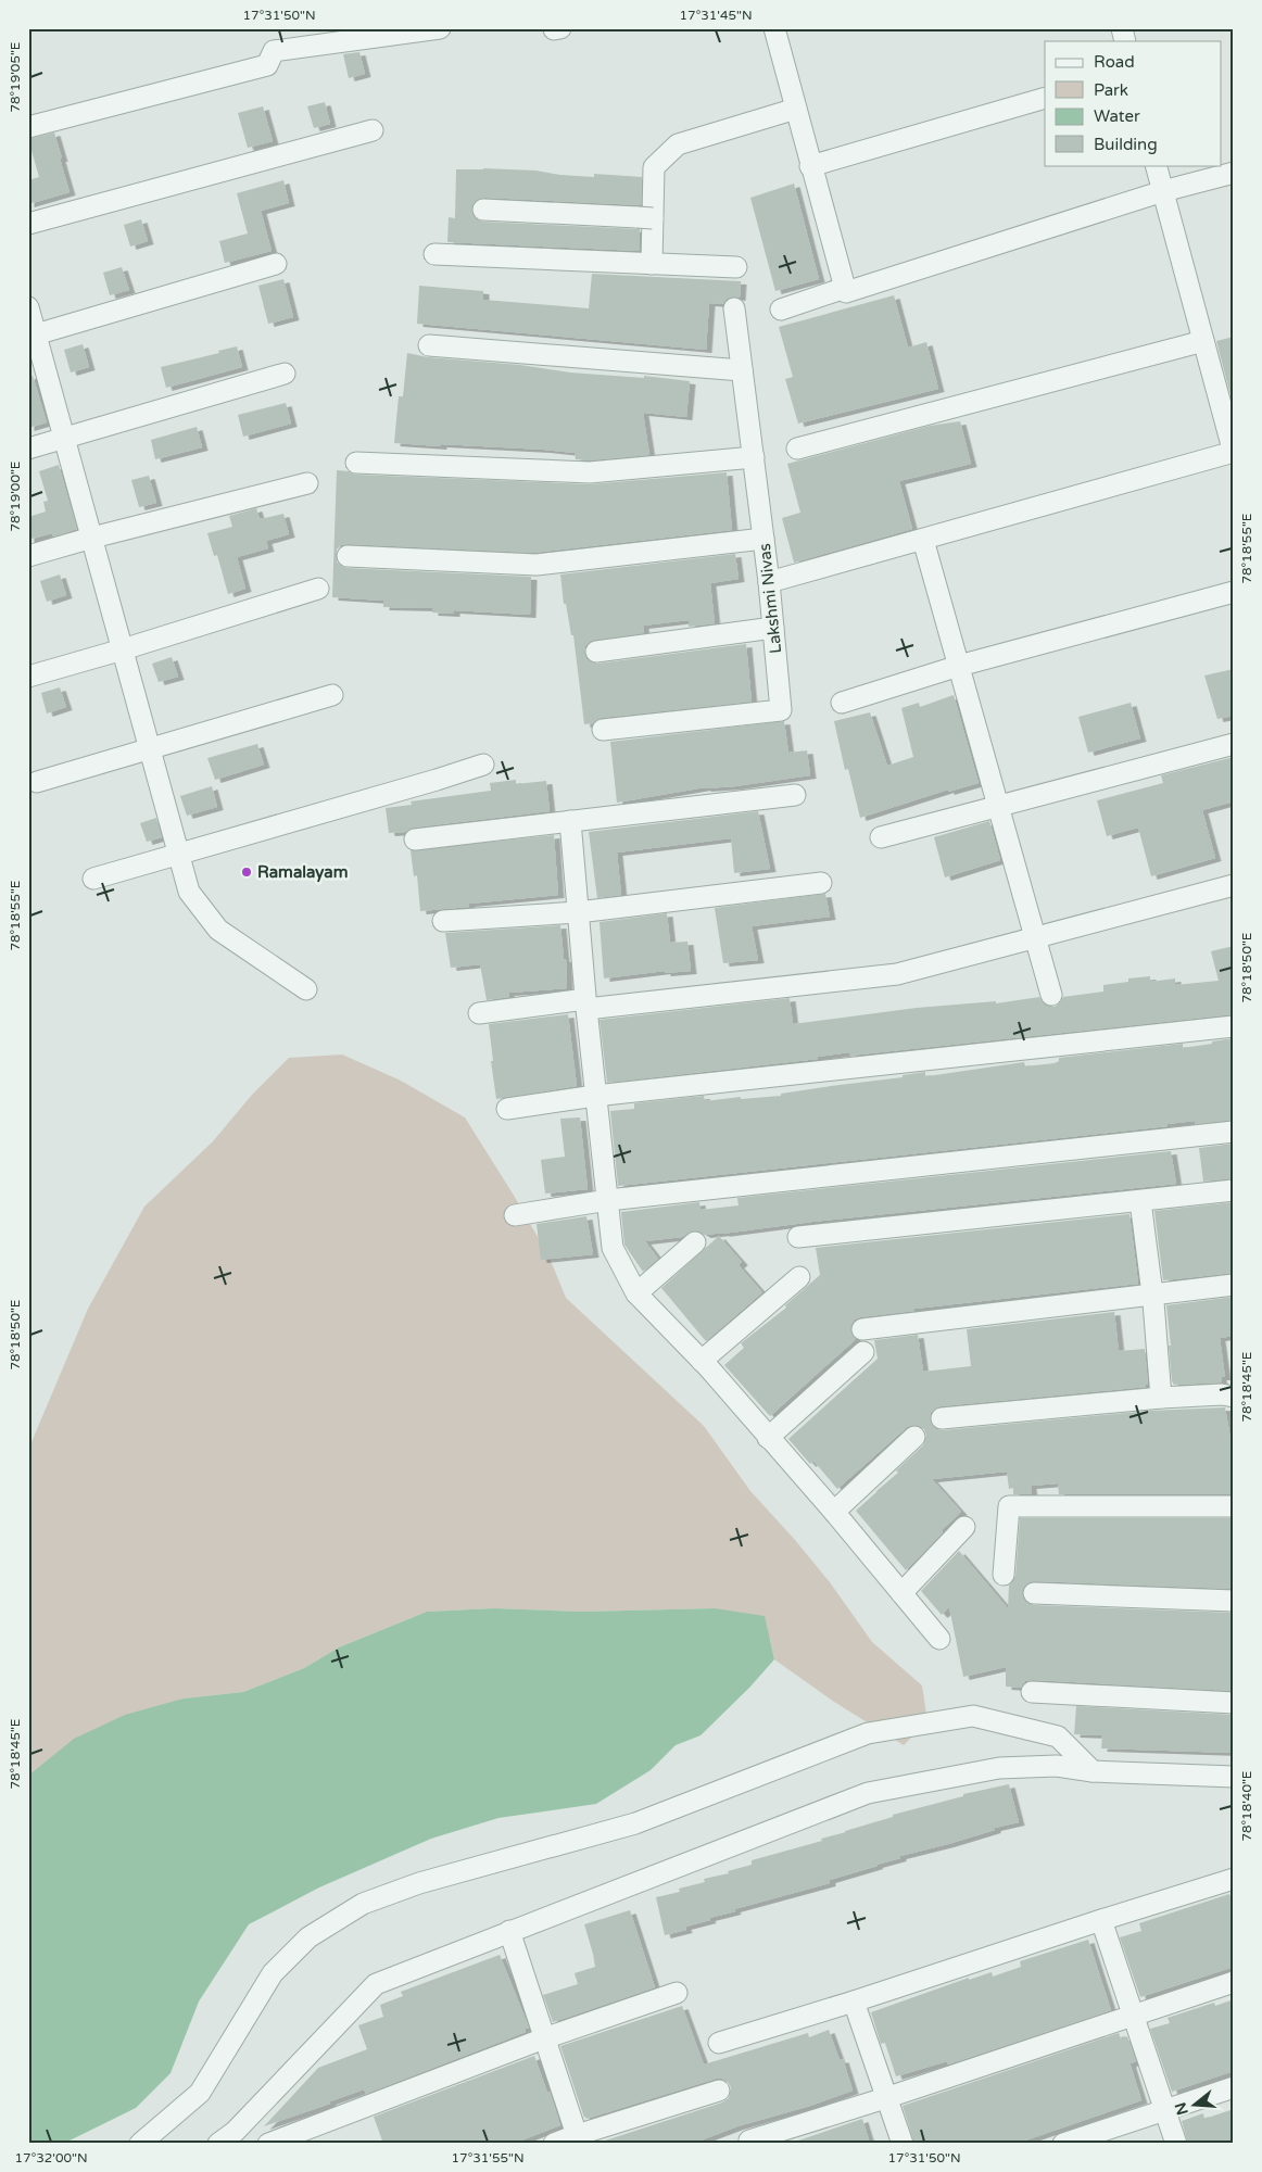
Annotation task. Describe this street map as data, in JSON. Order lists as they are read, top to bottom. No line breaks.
{"streets":{"street":["Lakshmi Nivas"]},"places":["Ramalayam"],"legend":["Road","Park","Water","Building"],"north":"left","coordinates":["17°31'50\"N","17°31'45\"N","78°19'05\"E","78°19'00\"E","78°18'55\"E","78°18'50\"E","78°18'45\"E","78°18'40\"E","17°32'00\"N","17°31'55\"N"]}
